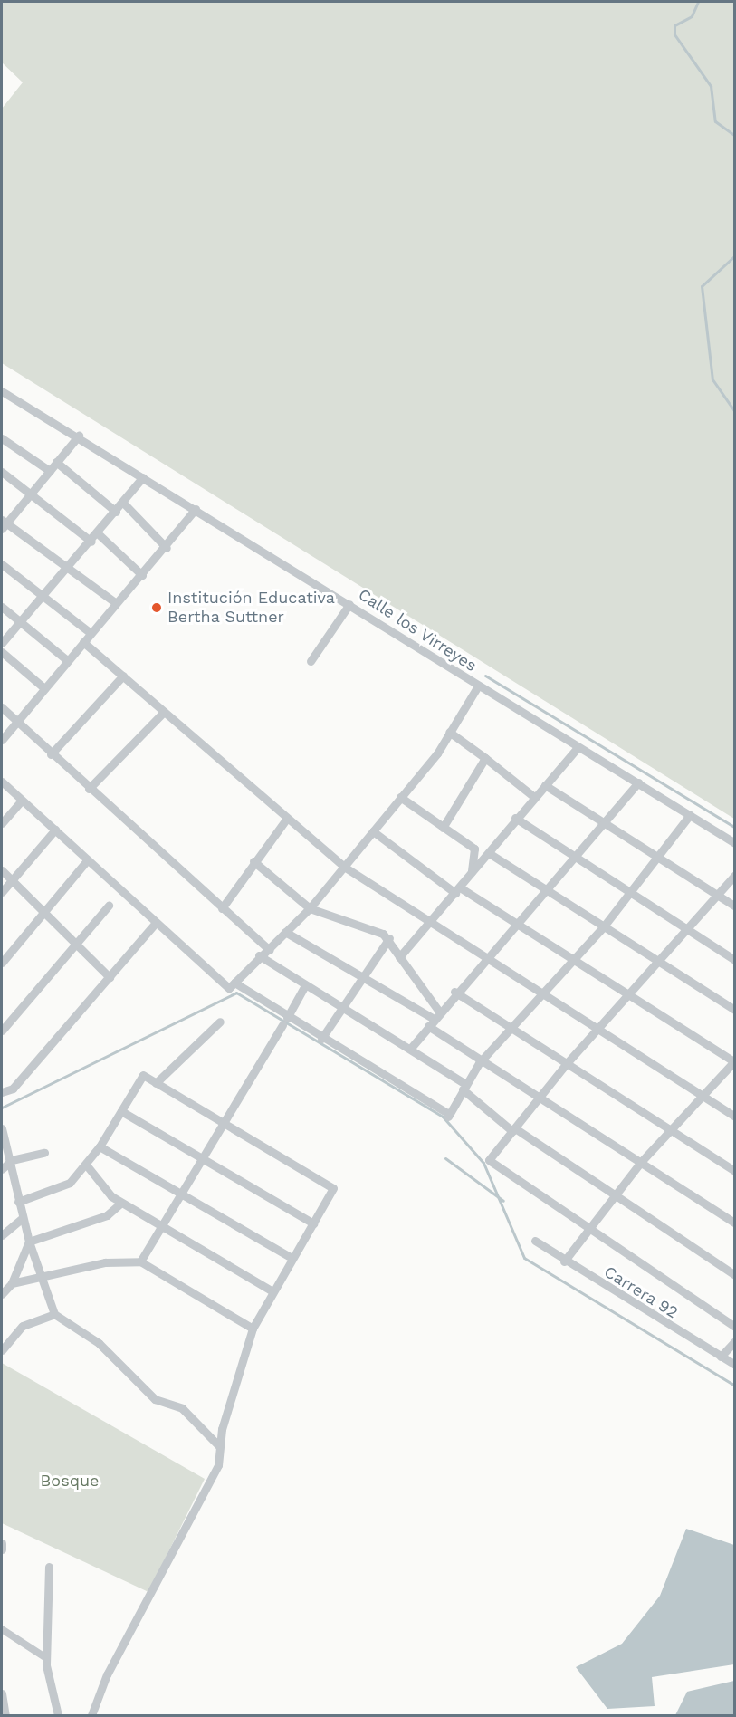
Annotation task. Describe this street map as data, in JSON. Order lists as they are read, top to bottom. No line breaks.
{"streets":{"street":["Calle los Virreyes","Carrera 92"]},"parks":["Bosque"],"places":["Institución Educativa Bertha Suttner"]}
